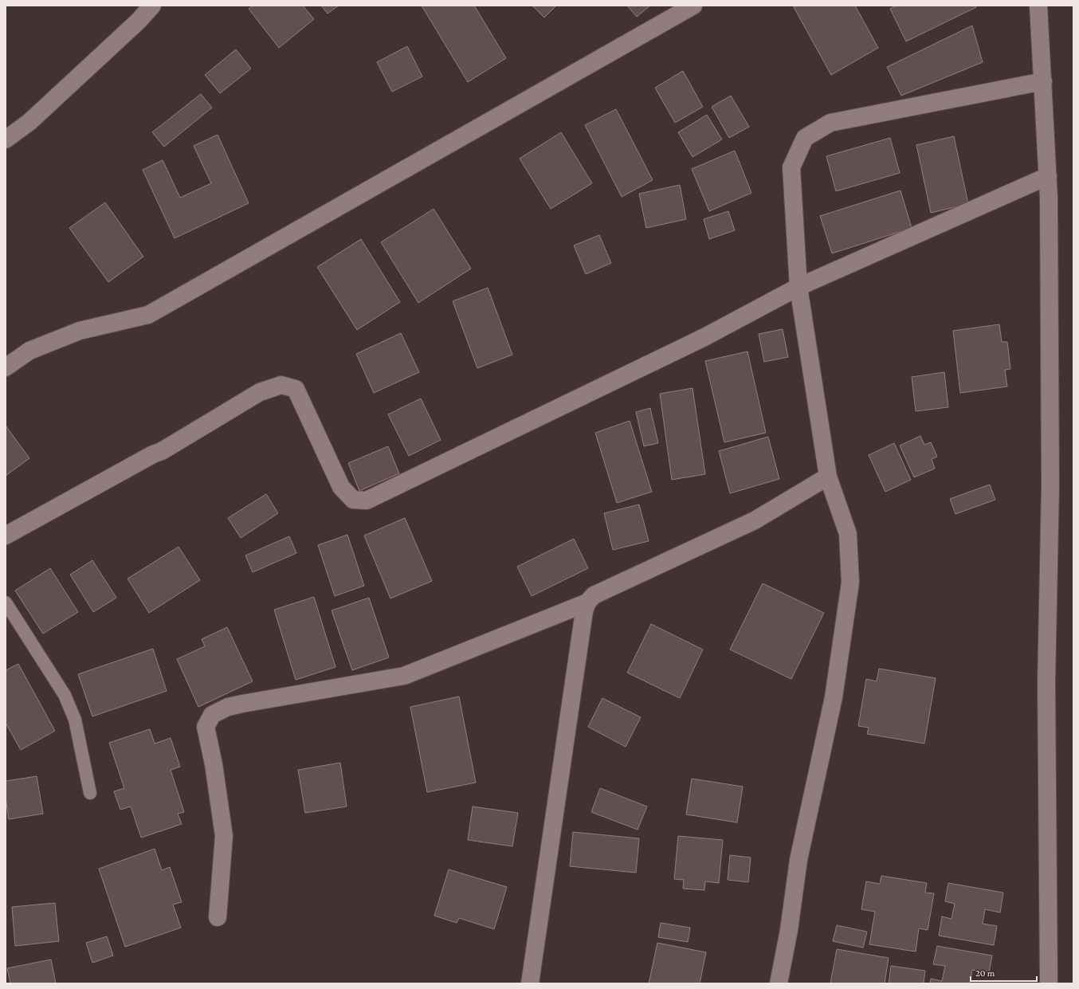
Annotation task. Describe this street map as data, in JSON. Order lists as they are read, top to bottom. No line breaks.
{"scale_bar":"20 m"}
